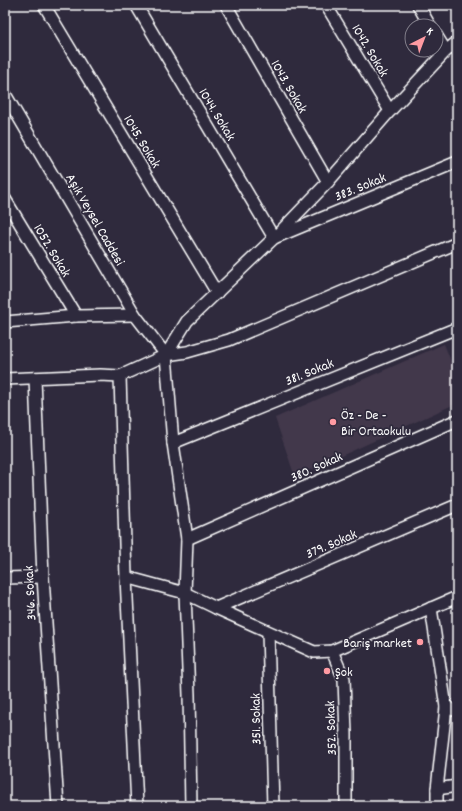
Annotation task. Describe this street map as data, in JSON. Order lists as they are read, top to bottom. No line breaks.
{"streets":{"street":["1042. Sokak","1043. Sokak","1044. Sokak","1045. Sokak","383. Sokak","Aşık Veysel Caddesi","1052. Sokak","381. Sokak","380. Sokak","379. Sokak","346. Sokak","351. Sokak","352. Sokak"]},"crossings":[["1044. Sokak","383. Sokak"]],"places":["Öz - De - Bir Ortaokulu","Bariş market","Şok"],"north":"top right"}
